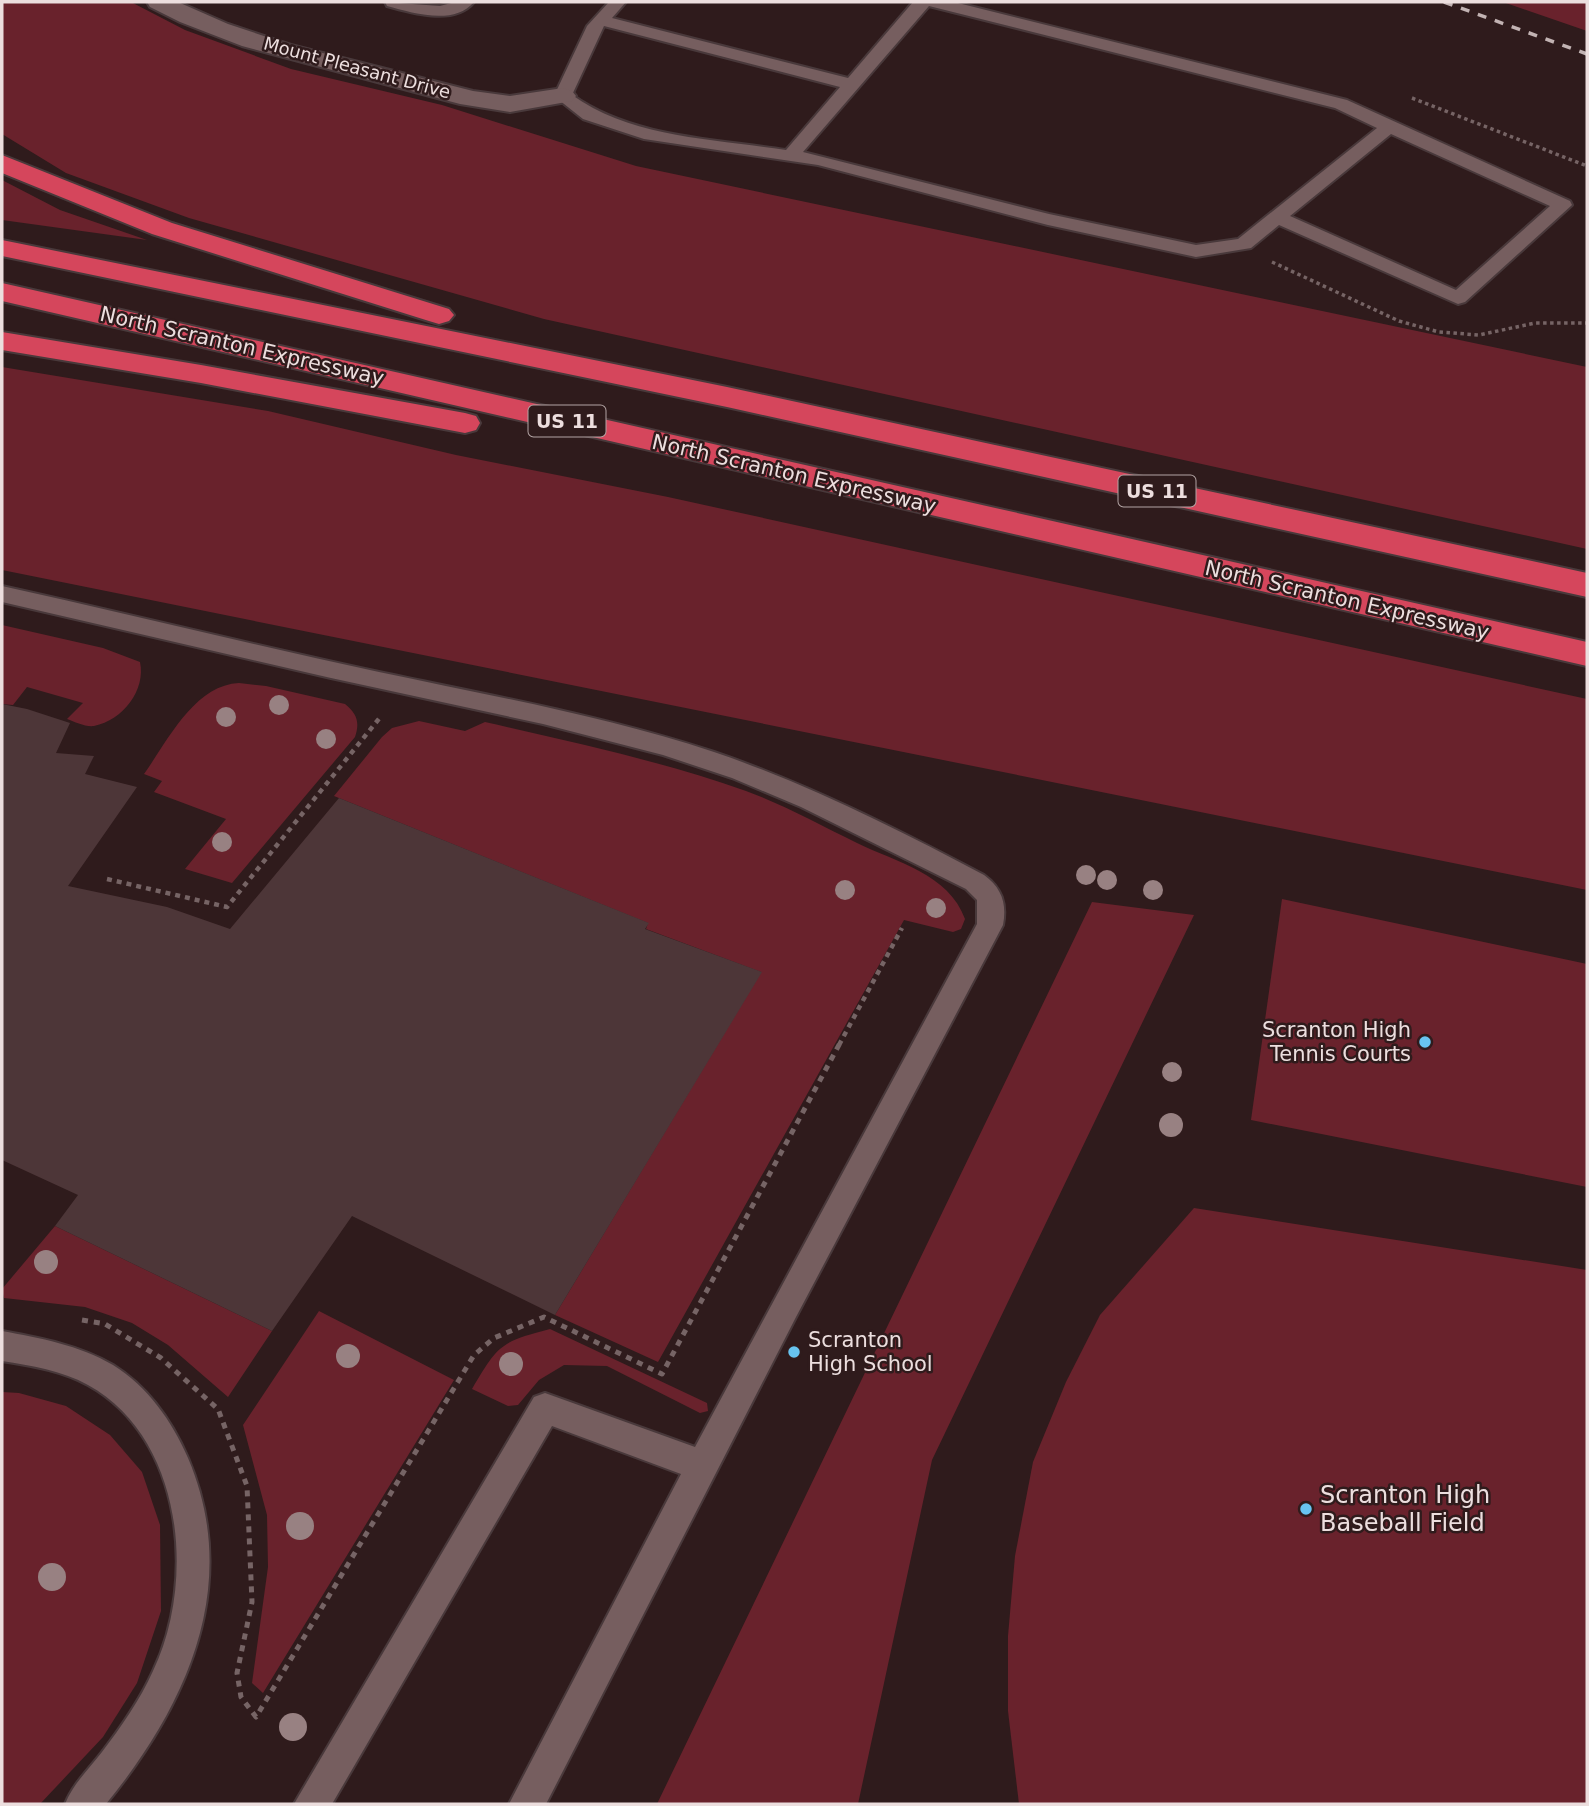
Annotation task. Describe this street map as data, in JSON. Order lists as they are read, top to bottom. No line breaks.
{"streets":{"highway":["North Scranton Expressway","US 11"],"street":["Mount Pleasant Drive"]},"places":["Scranton High Tennis Courts","Scranton High School","Scranton High Baseball Field"]}
